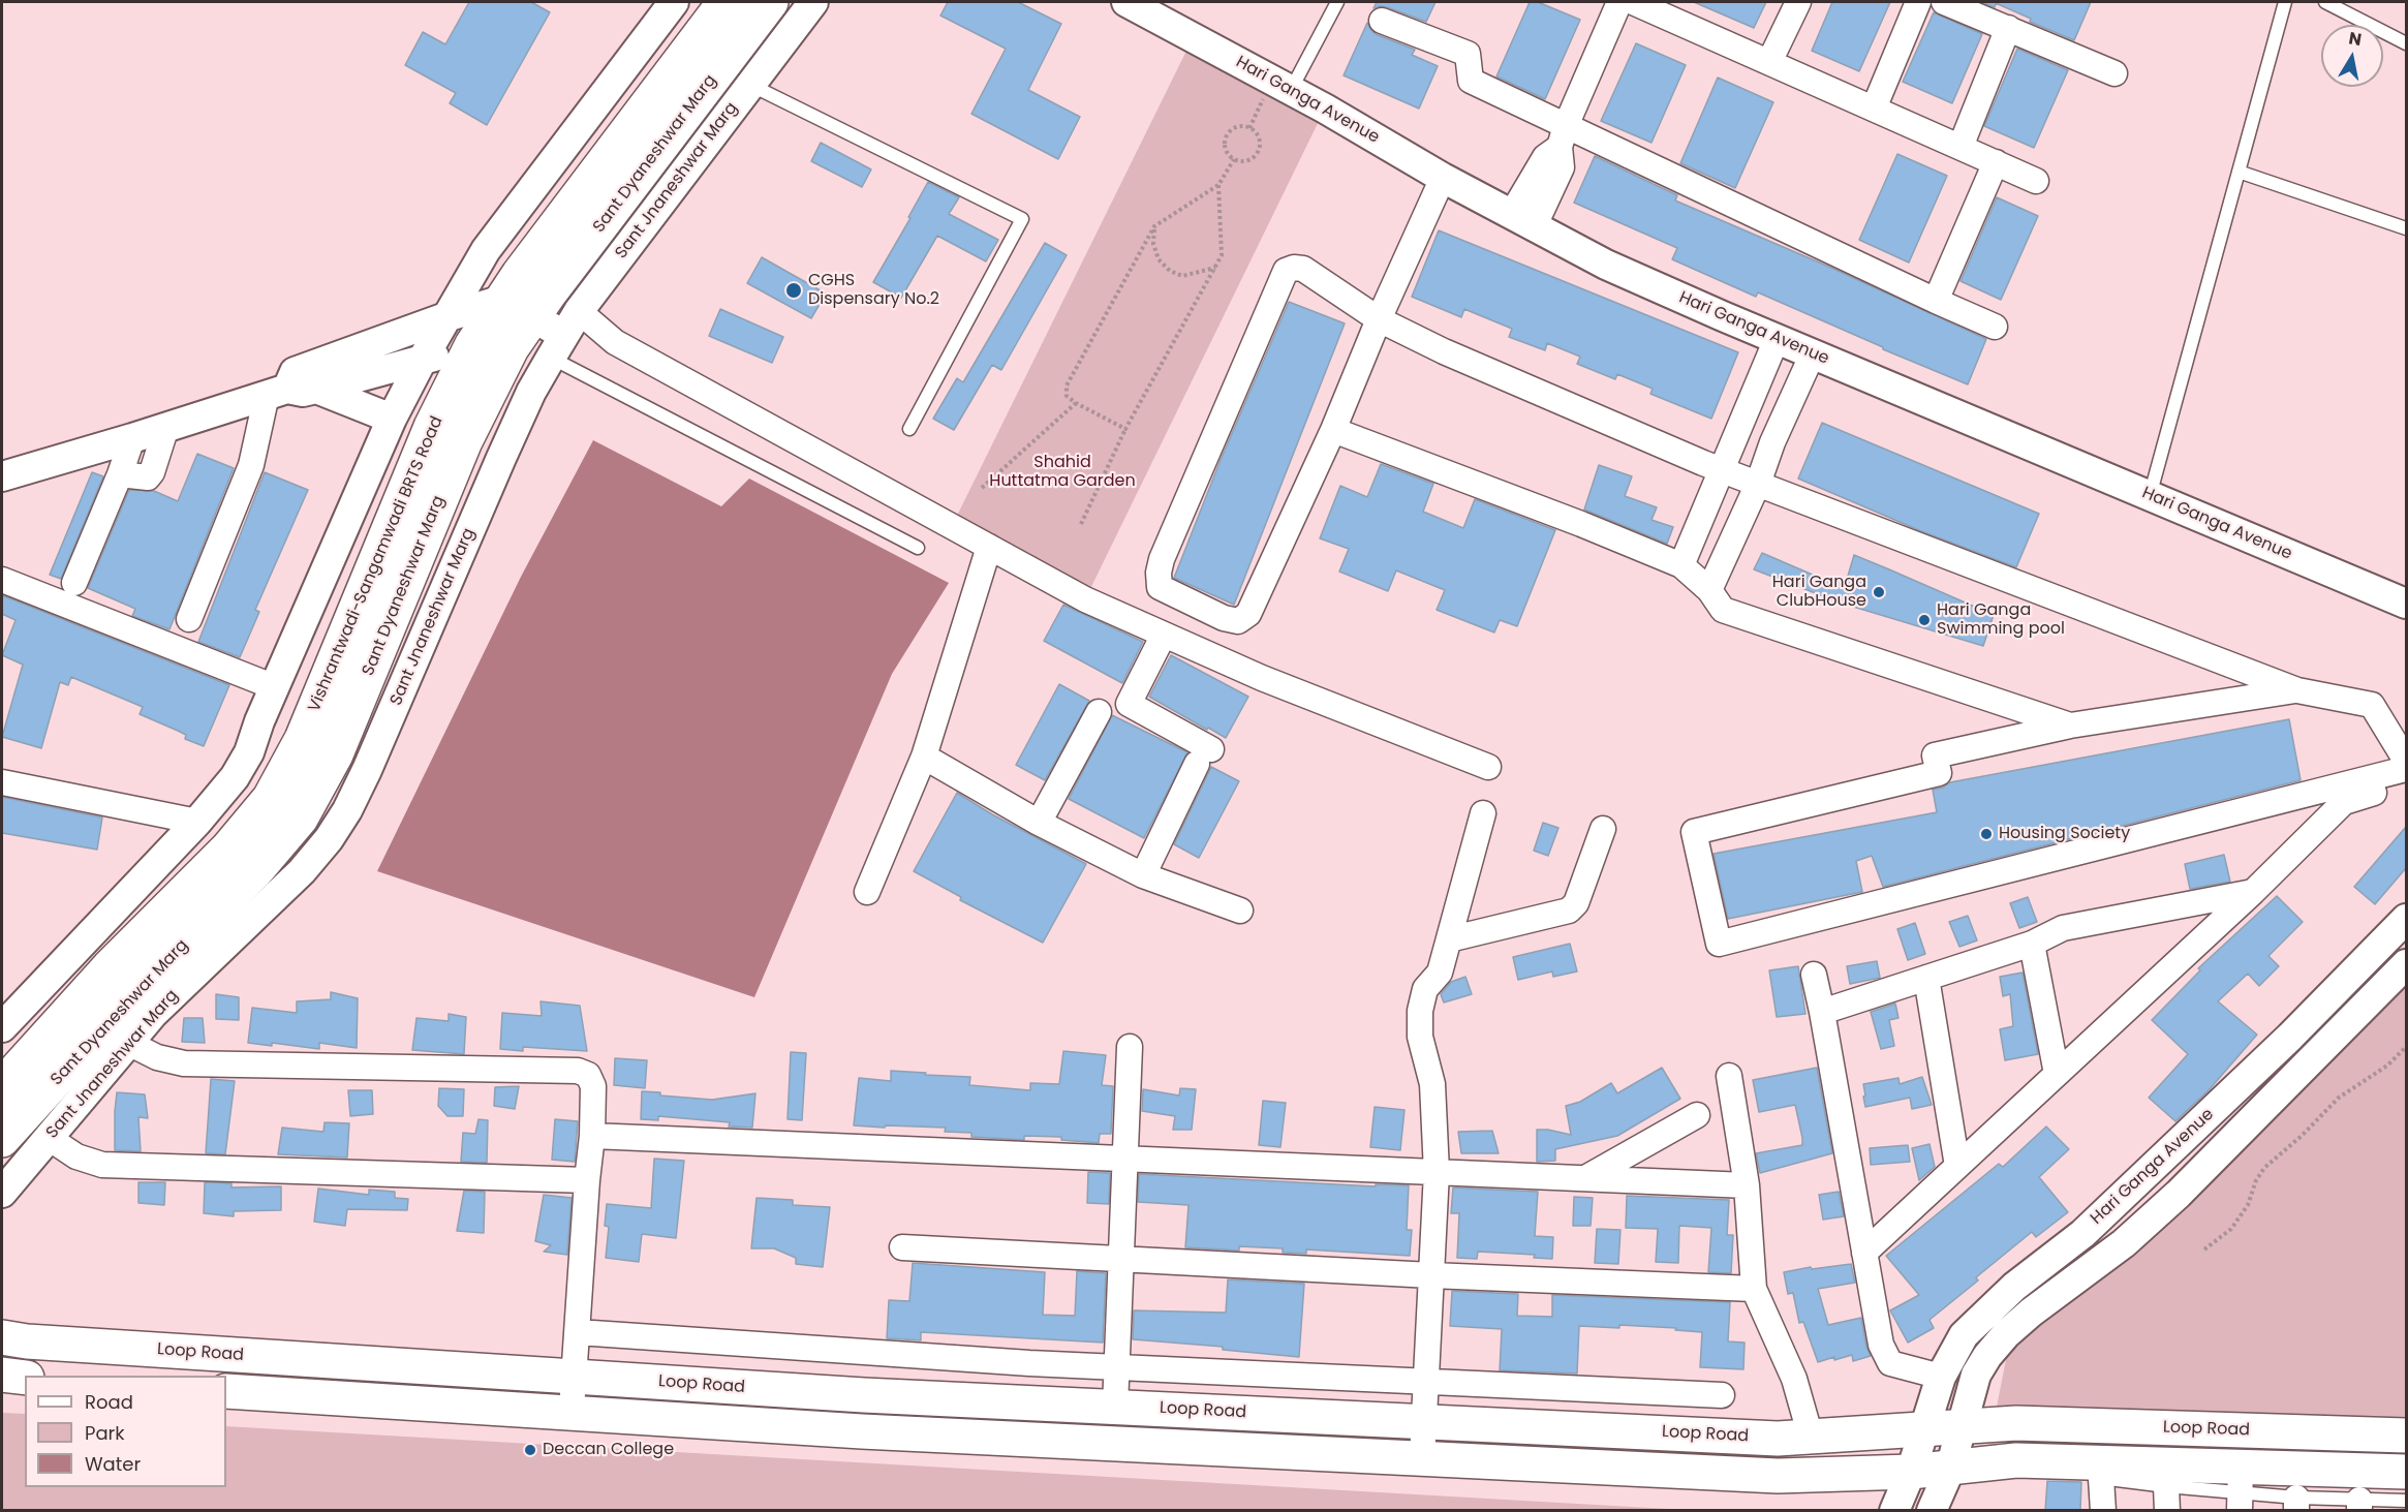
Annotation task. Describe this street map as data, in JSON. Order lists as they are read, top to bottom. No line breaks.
{"streets":{"main road":["Sant Dyaneshwar Marg","Loop Road"],"street":["Hari Ganga Avenue","Sant Jnaneshwar Marg"],"lane":["Vishrantwadi-Sangamwadi BRTS Road"]},"crossings":[["Hari Ganga Avenue","Loop Road"],["Sant Dyaneshwar Marg","Vishrantwadi-Sangamwadi BRTS Road"]],"parks":["Shahid Huttatma Garden"],"places":["CGHS Dispensary No.2","Hari Ganga ClubHouse","Hari Ganga Swimming pool","Housing Society","Deccan College"],"legend":["Road","Park","Water"],"north":"top"}
